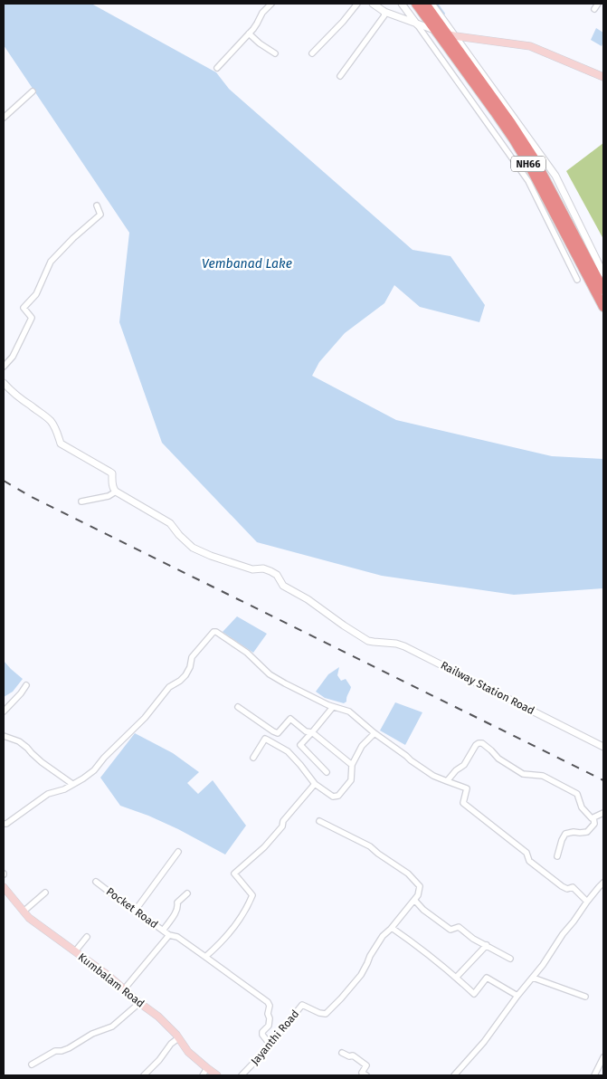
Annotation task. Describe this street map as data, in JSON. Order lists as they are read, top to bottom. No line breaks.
{"streets":{"highway":["NH66"],"main road":["Kumbalam Road"],"street":["Railway Station Road","Pocket Road","Jayanthi Road"]},"crossings":[["Pocket Road","Jayanthi Road"]],"water":["Vembanad Lake"]}
